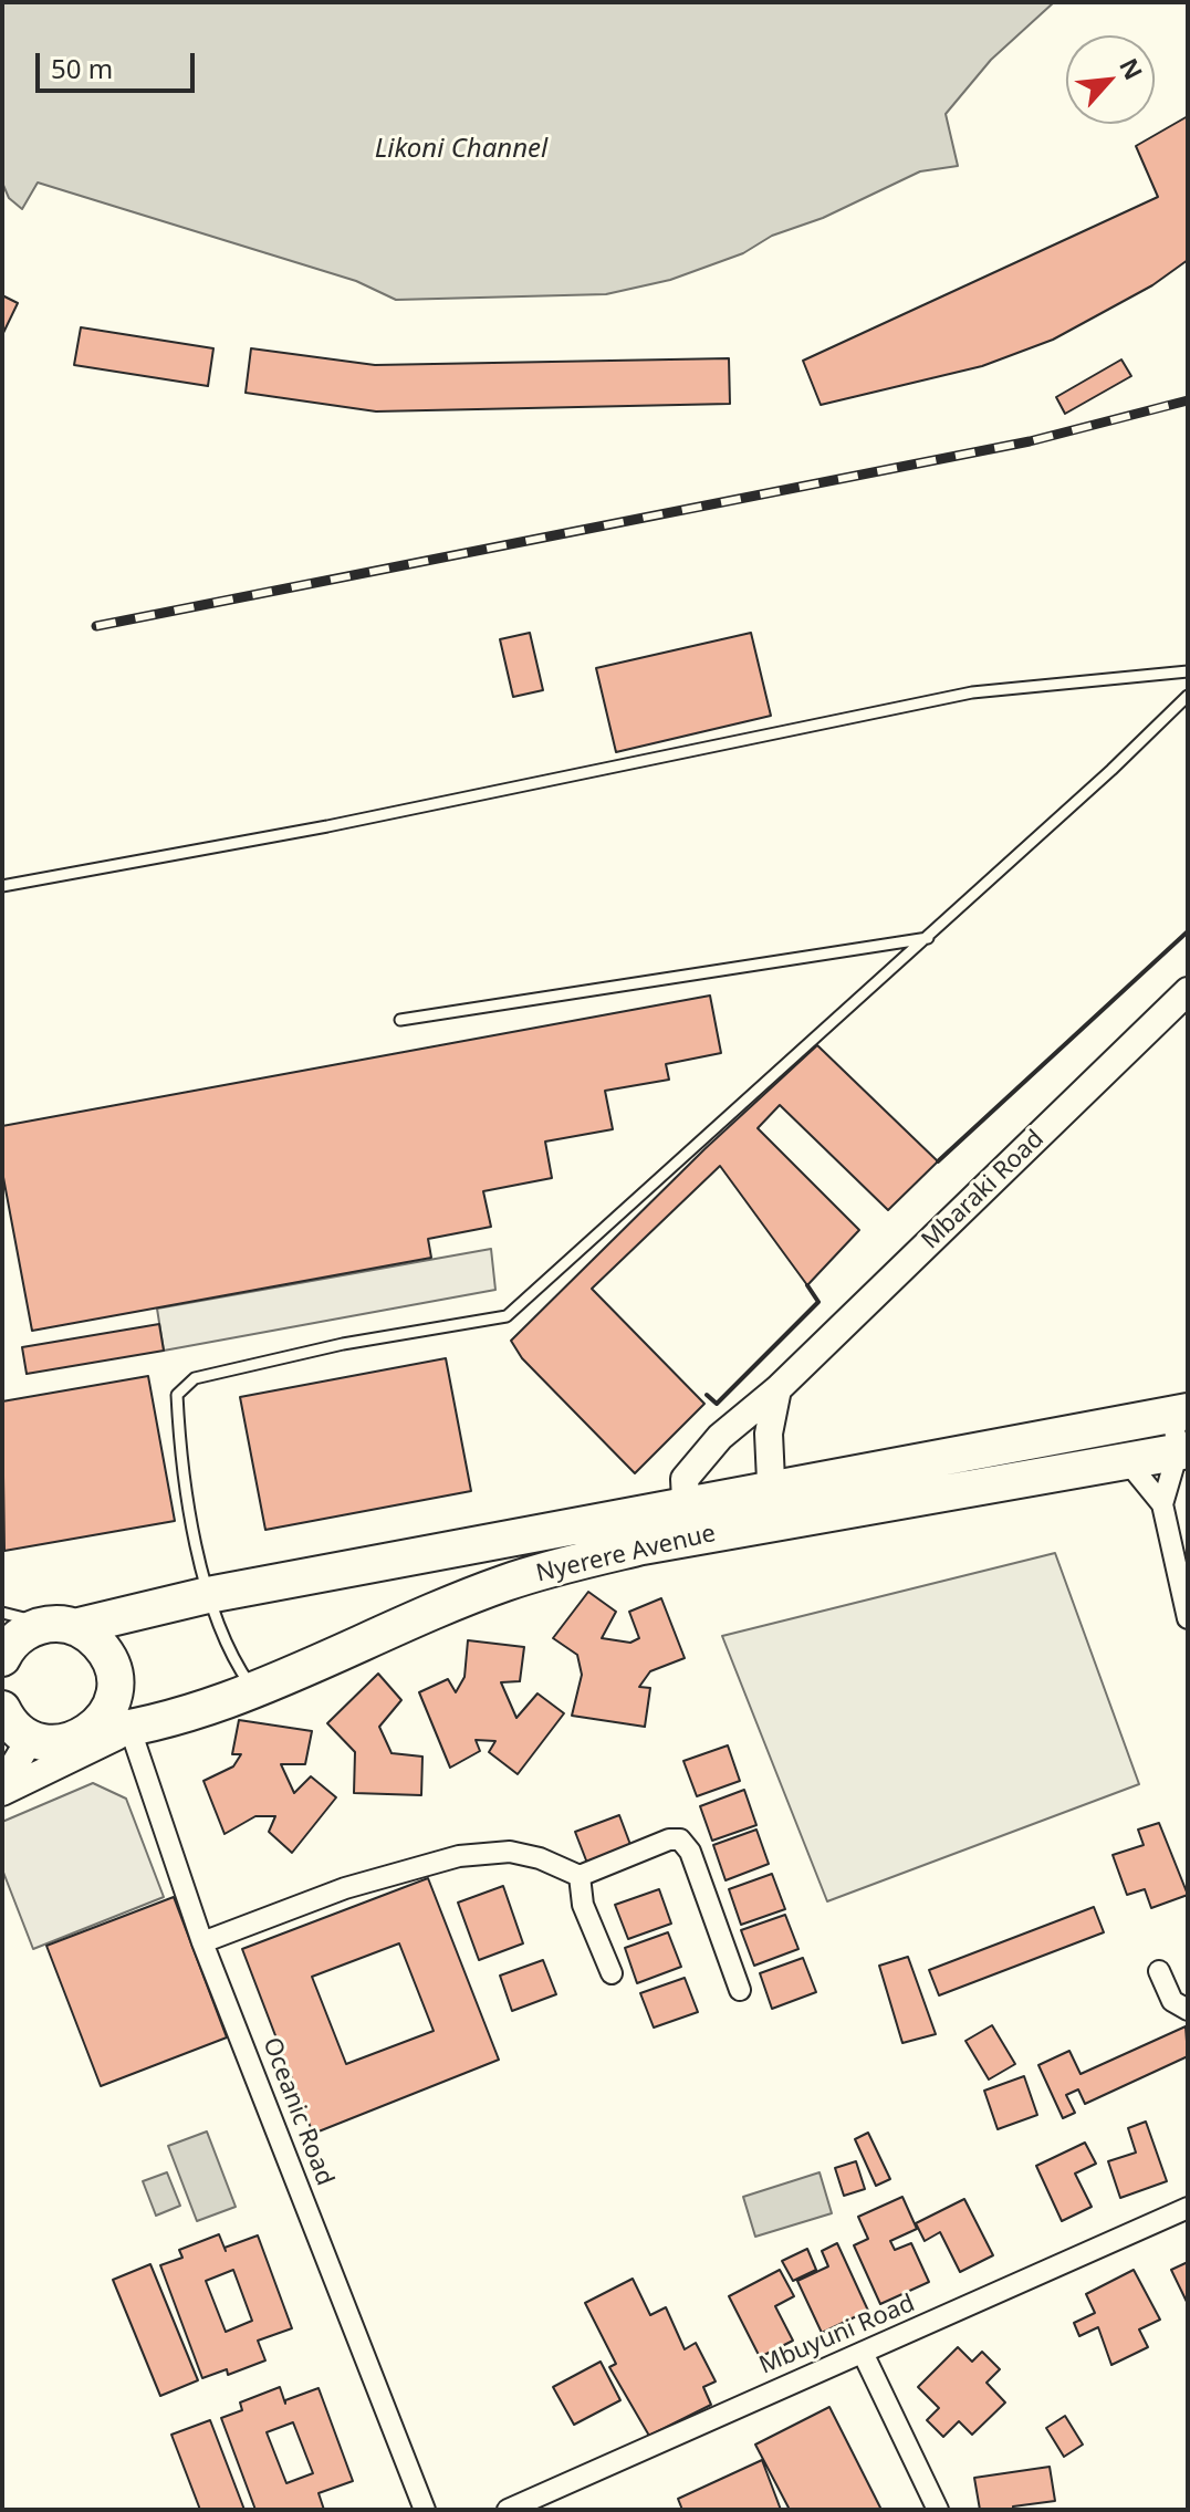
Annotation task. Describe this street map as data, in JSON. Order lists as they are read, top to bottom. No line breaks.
{"streets":{"highway":["Nyerere Avenue"],"main road":["Mbaraki Road"],"street":["Oceanic Road","Mbuyuni Road"]},"crossings":[["Mbaraki Road","Nyerere Avenue"],["Nyerere Avenue","Oceanic Road"]],"water":["Likoni Channel"],"scale_bar":"50 m","north":"top right"}
